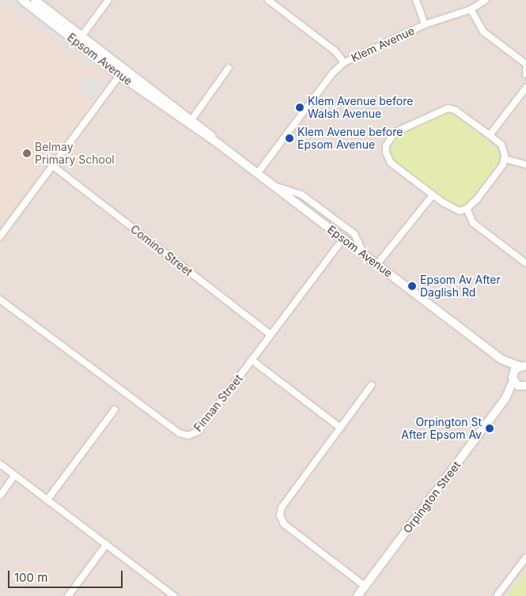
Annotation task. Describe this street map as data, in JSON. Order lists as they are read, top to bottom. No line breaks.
{"streets":{"street":["Klem Avenue","Epsom Avenue","Comino Street","Finnan Street","Orpington Street"]},"crossings":[["Klem Avenue","Epsom Avenue"],["Epsom Avenue","Finnan Street"],["Epsom Avenue","Orpington Street"],["Comino Street","Finnan Street"]],"places":["Klem Avenue before Walsh Avenue","Klem Avenue before Epsom Avenue","Belmay Primary School","Epsom Av After Daglish Rd","Orpington St After Epsom Av"],"scale_bar":"100 m"}
